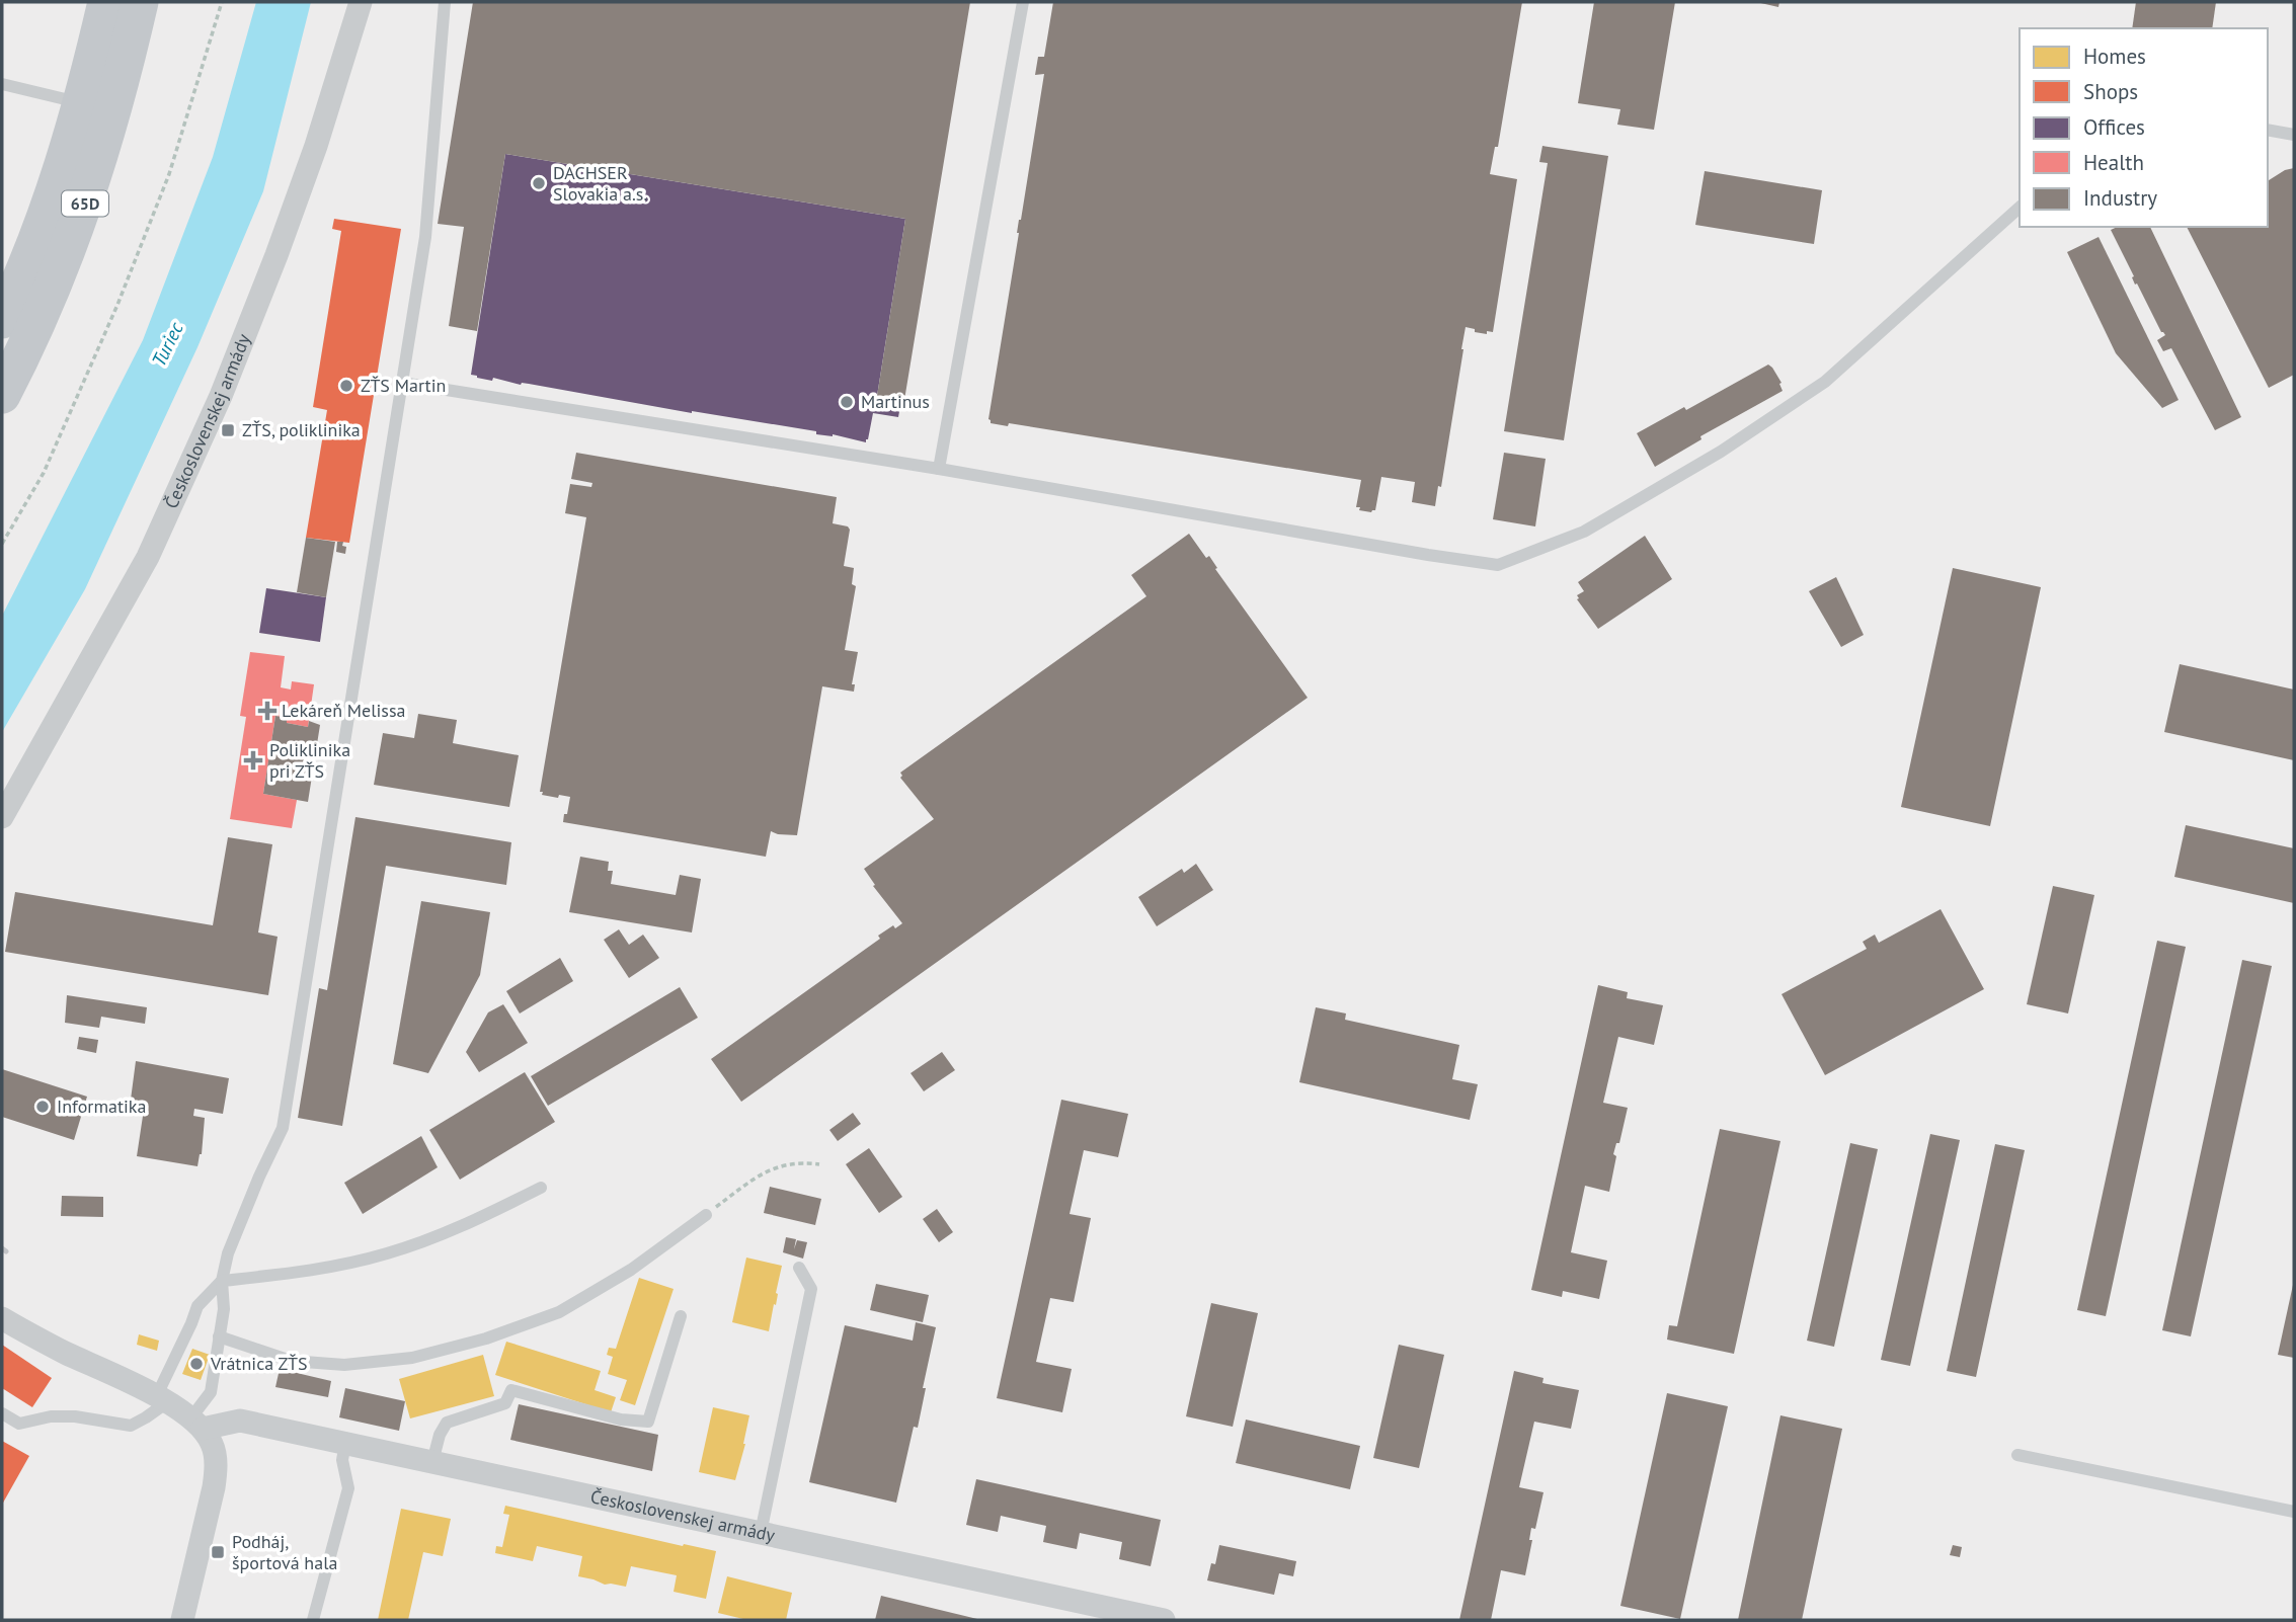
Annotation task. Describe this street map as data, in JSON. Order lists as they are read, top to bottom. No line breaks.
{"streets":{"main road":["65D"],"street":["Československej armády"]},"water":["Turiec"],"places":{"other":["DACHSER Slovakia a.s.","ZŤS Martin","Martinus","Informatika","Vrátnica ZŤS"],"transit":["ZŤS, poliklinika","Podháj, športová hala"],"health":["Lekáreň Melissa","Poliklinika pri ZŤS"]},"legend":["Homes","Shops","Offices","Health","Industry"]}
